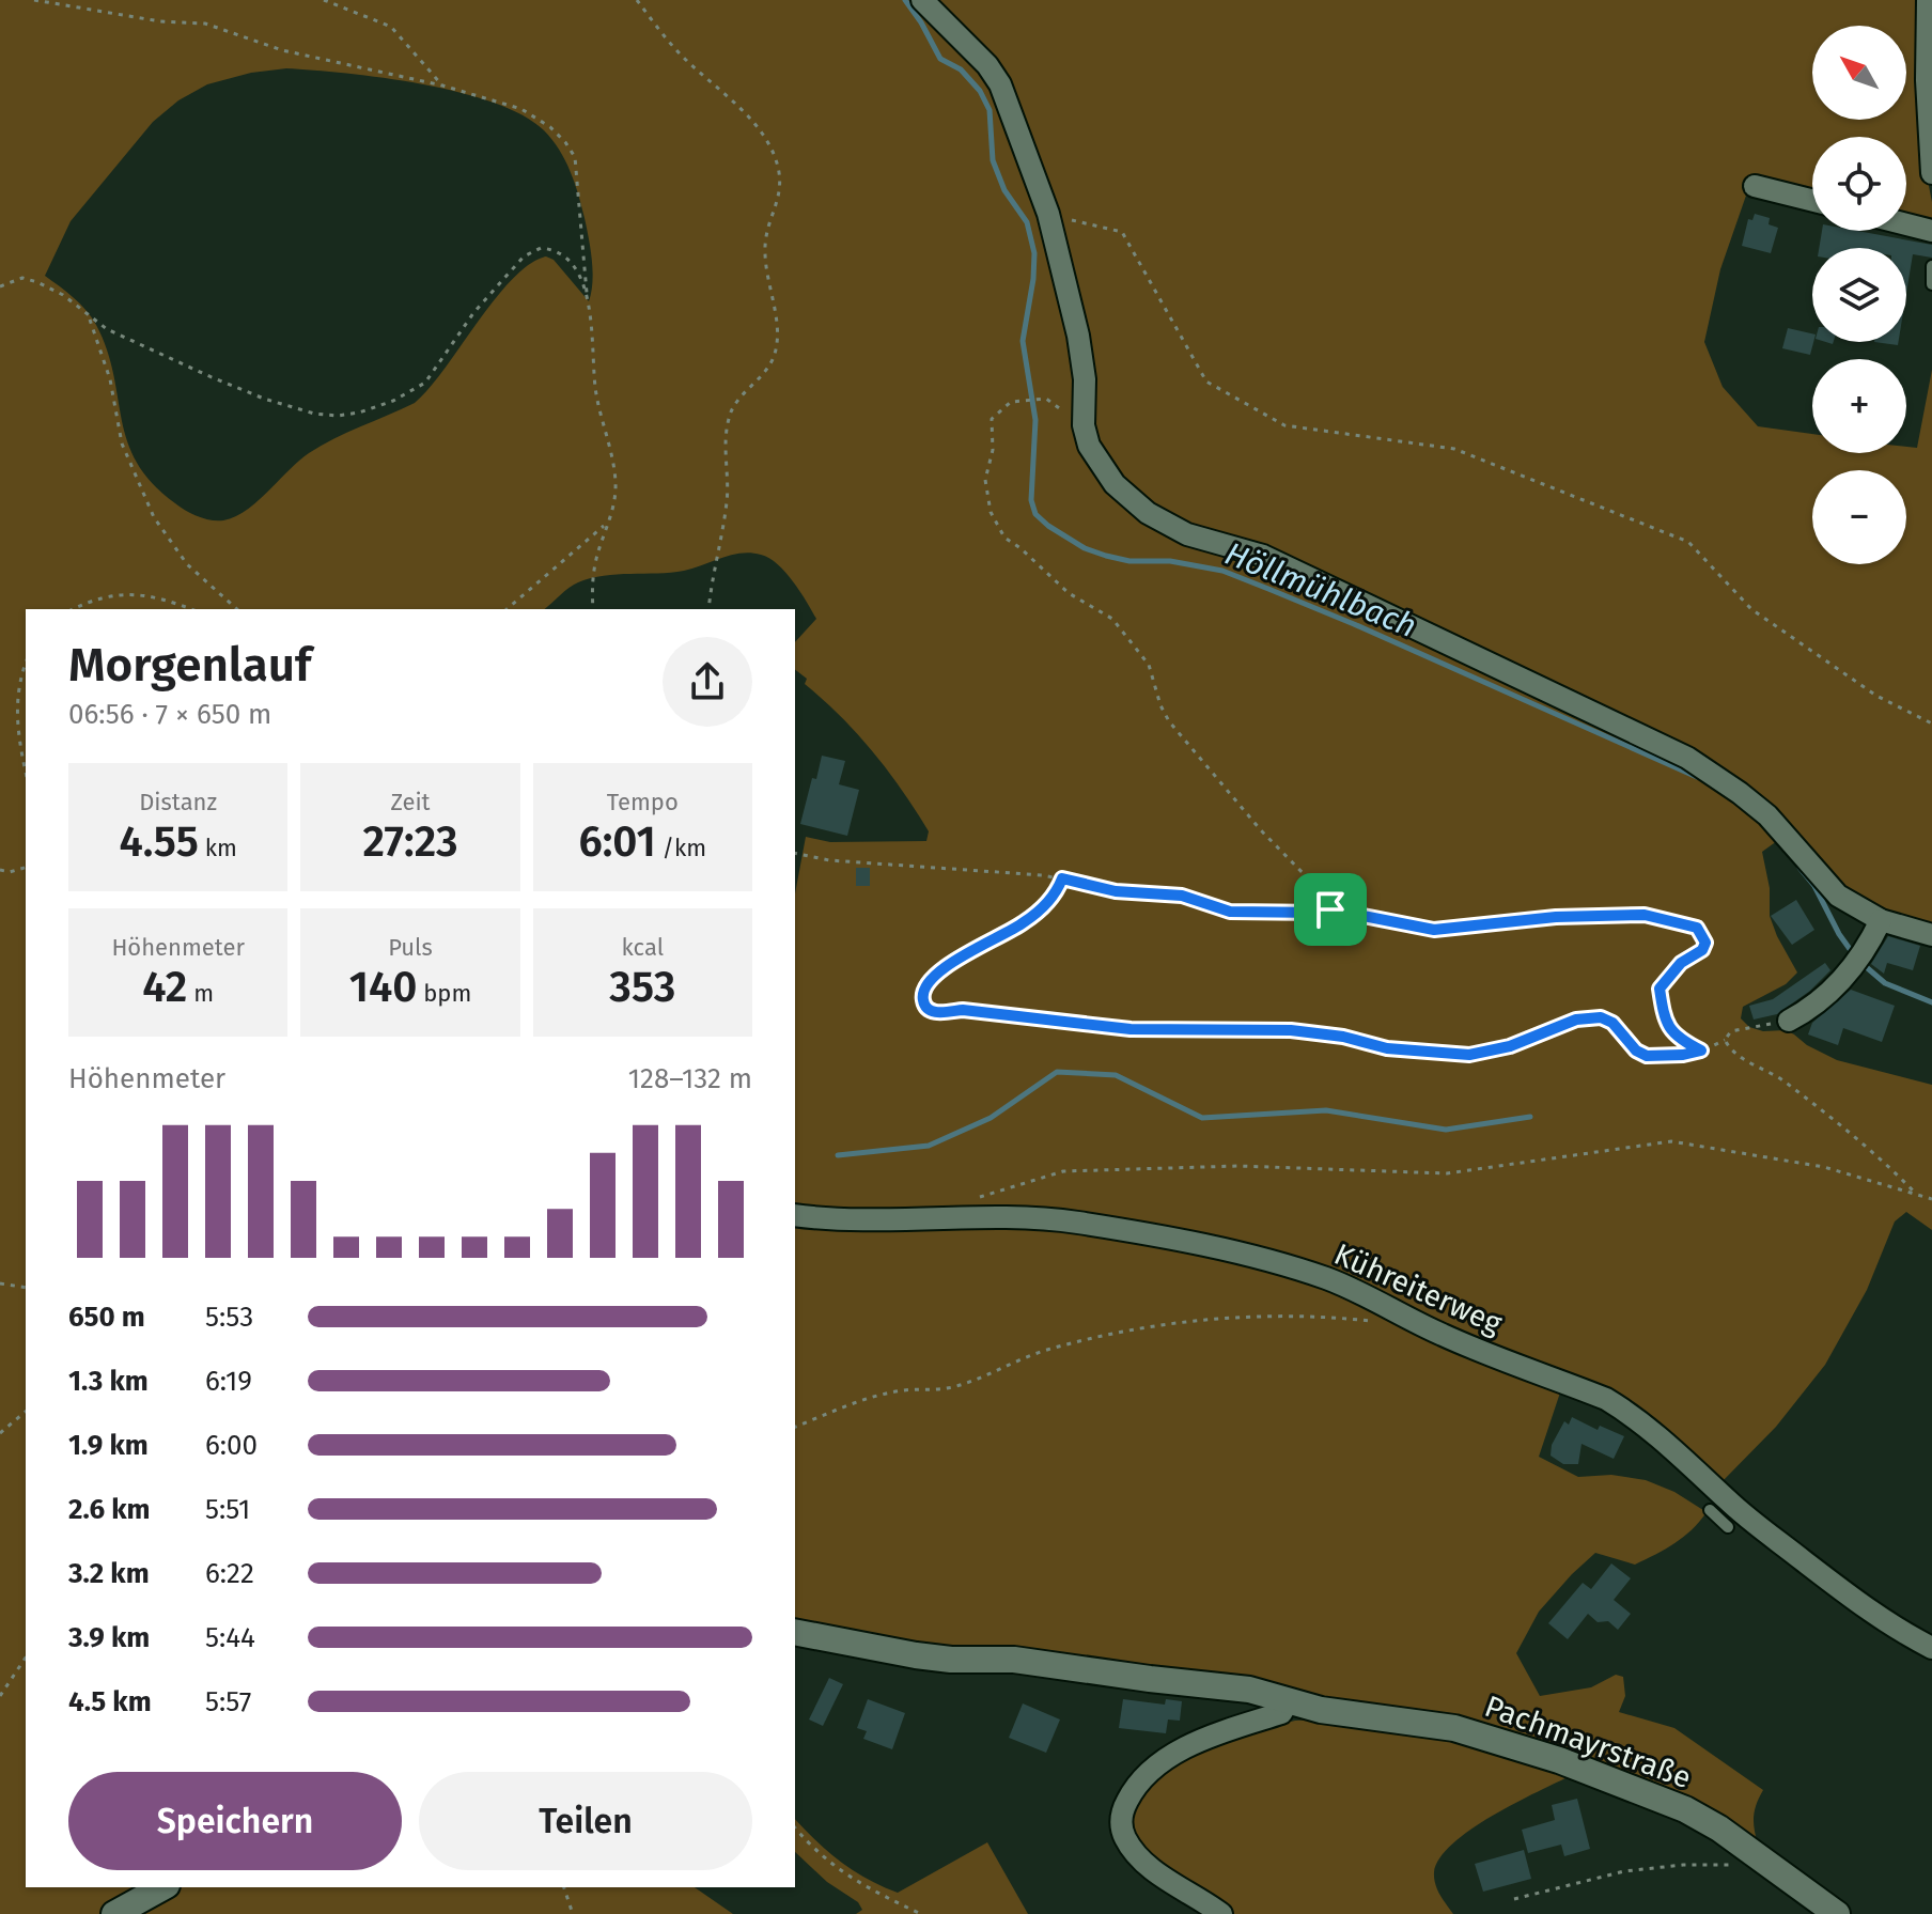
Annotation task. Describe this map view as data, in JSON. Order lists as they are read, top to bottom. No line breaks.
{"streets":{"street":["Kühreiterweg","Pachmayrstraße"]},"water":["Höllmühlbach"],"north":"top left","page":{"map_buttons":["+","−"],"heading":["Morgenlauf","06:56 · 7 × 650 m"],"stats":[["Distanz","4.55 km"],["Zeit","27:23"],["Tempo","6:01 /km"],["Höhenmeter","42 m"],["Puls","140 bpm"],["kcal","353"]],"chart":["Höhenmeter","128–132 m"],"list":[{"name":"650 m","note":"5:53"},{"name":"1.3 km","note":"6:19"},{"name":"1.9 km","note":"6:00"},{"name":"2.6 km","note":"5:51"},{"name":"3.2 km","note":"6:22"},{"name":"3.9 km","note":"5:44"},{"name":"4.5 km","note":"5:57"}],"buttons":["Speichern","Teilen"]}}
